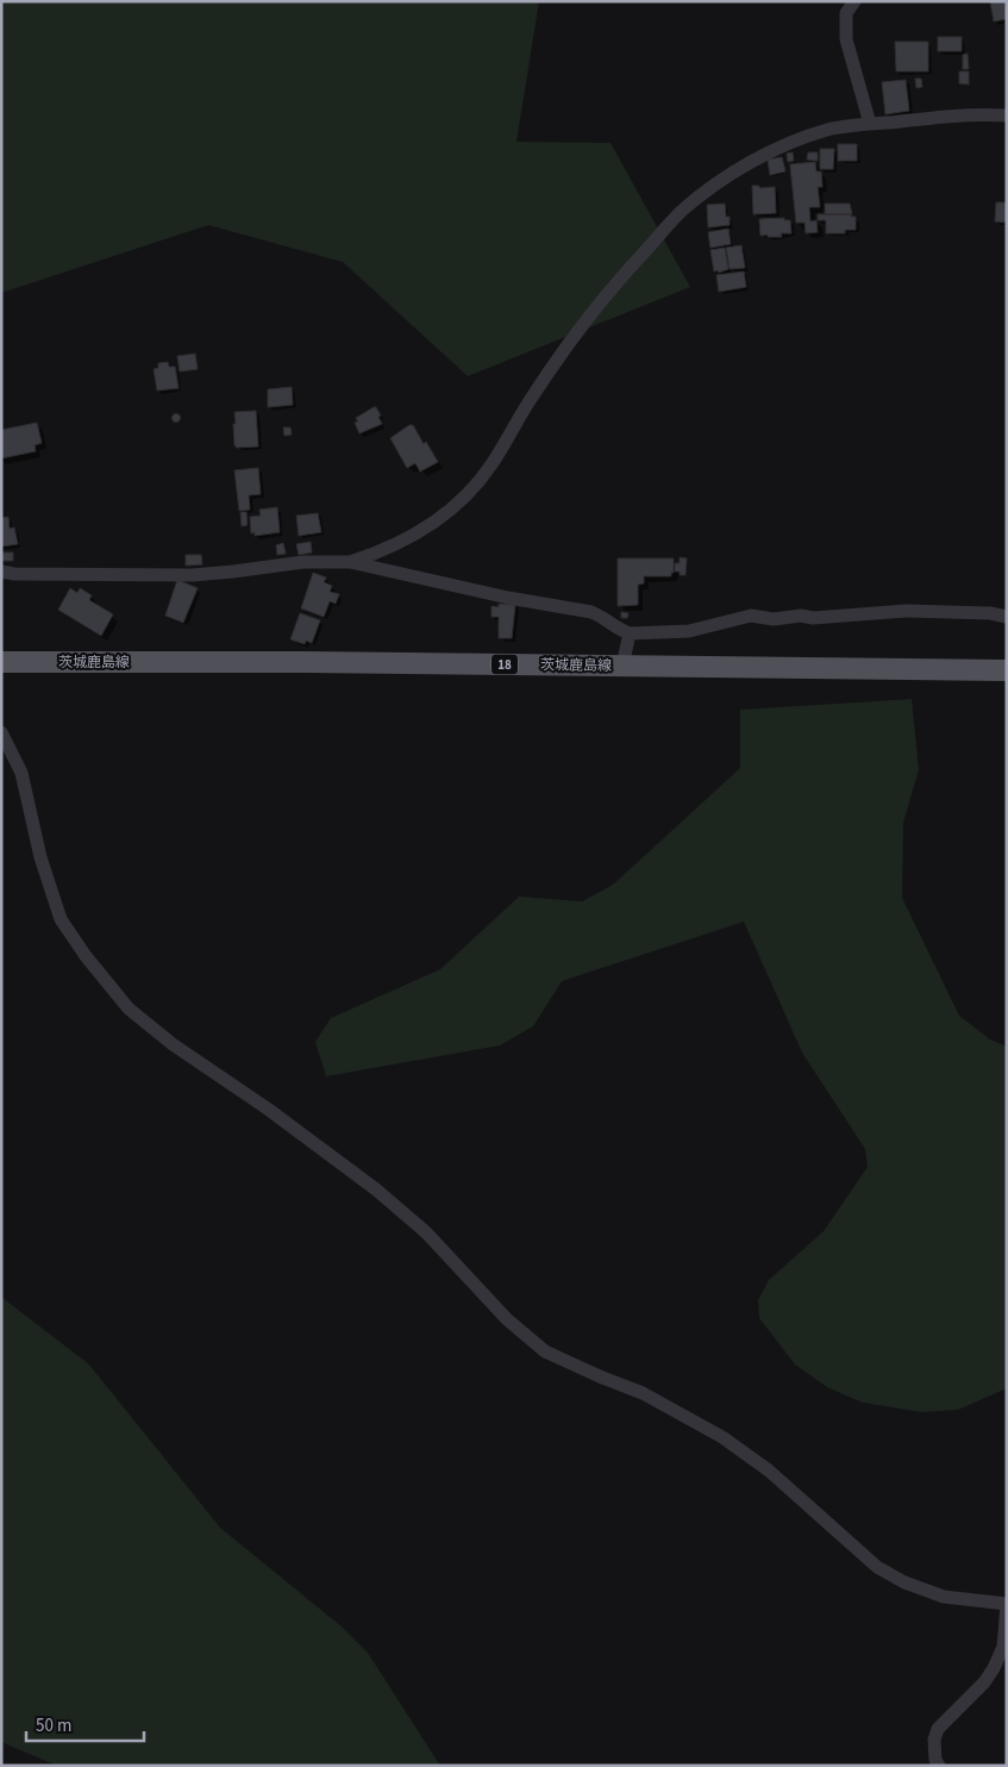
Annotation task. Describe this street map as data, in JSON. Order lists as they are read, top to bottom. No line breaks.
{"streets":{"main road":["茨城鹿島線","18"]},"scale_bar":"50 m"}
